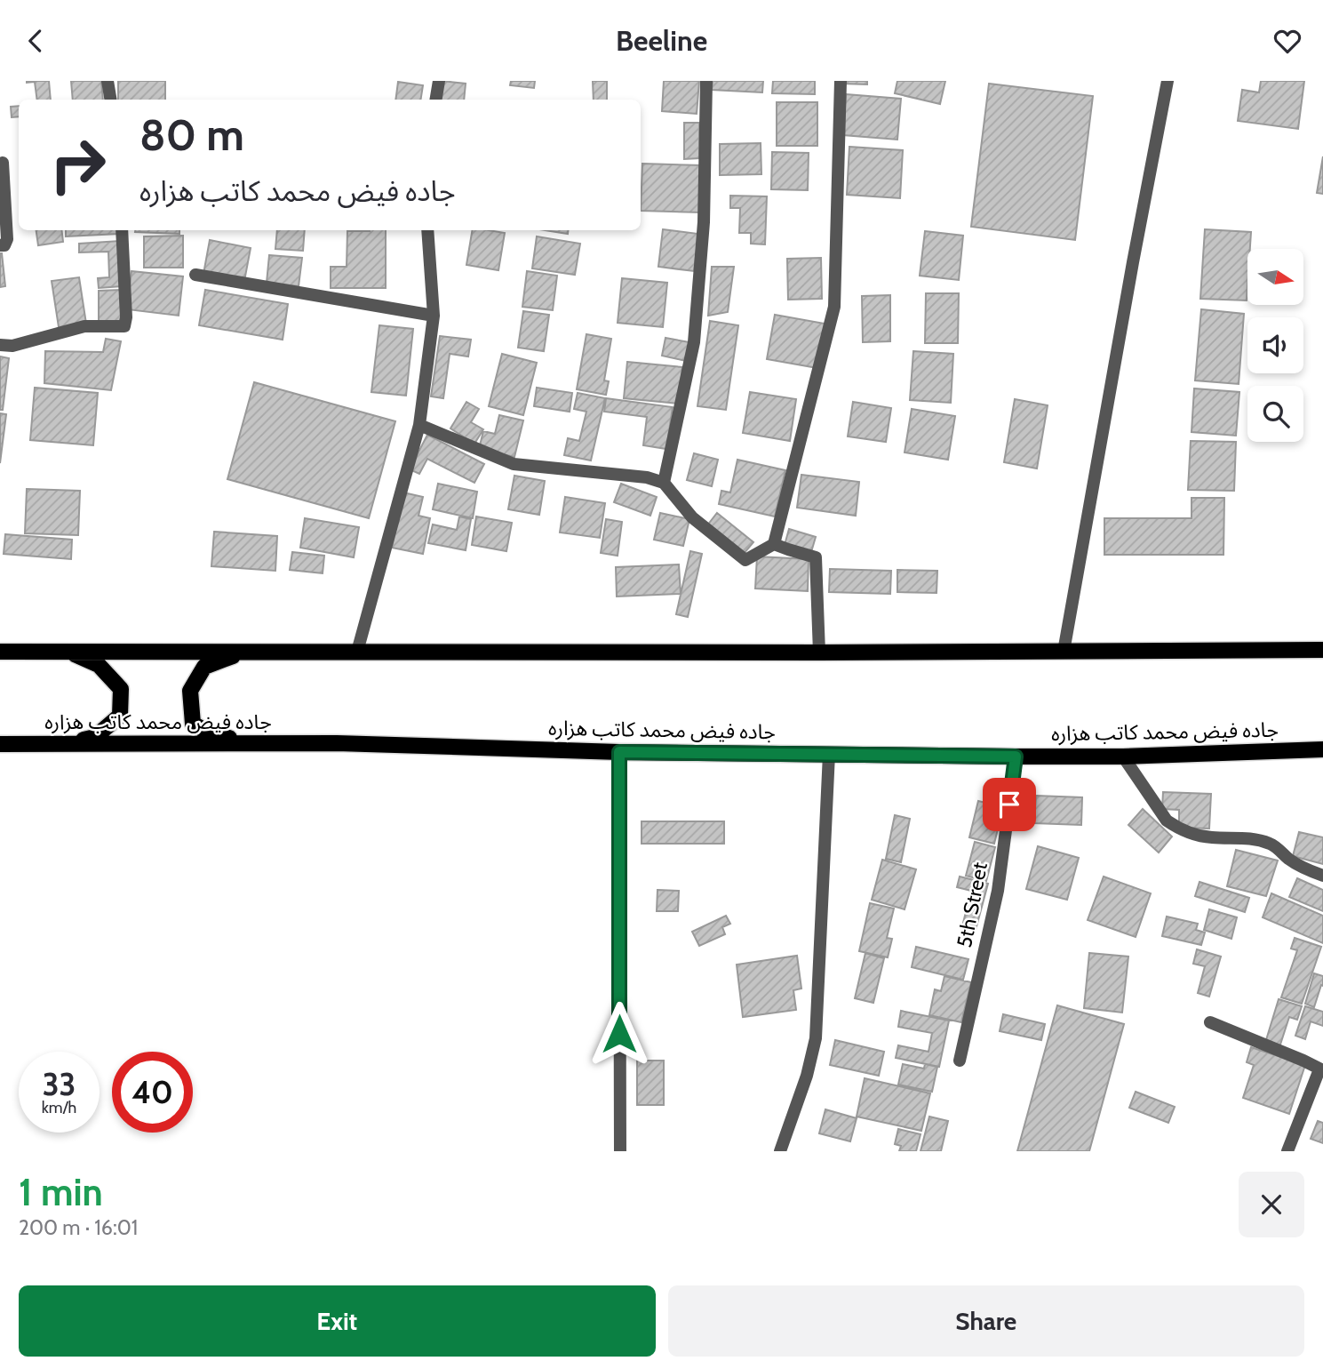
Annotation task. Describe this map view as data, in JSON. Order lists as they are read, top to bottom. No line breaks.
{"streets":{"main road":["جاده فیض محمد کاتب هزاره"],"street":["5th Street"]},"crossings":[["جاده فیض محمد کاتب هزاره","5th Street"]],"north":"right","page":{"header":"Beeline","turn":["80 m","جاده فیض محمد کاتب هزاره"],"speed":"33 km/h","limit":"40","heading":["1 min","200 m · 16:01"],"buttons":["Exit","Share"]}}
